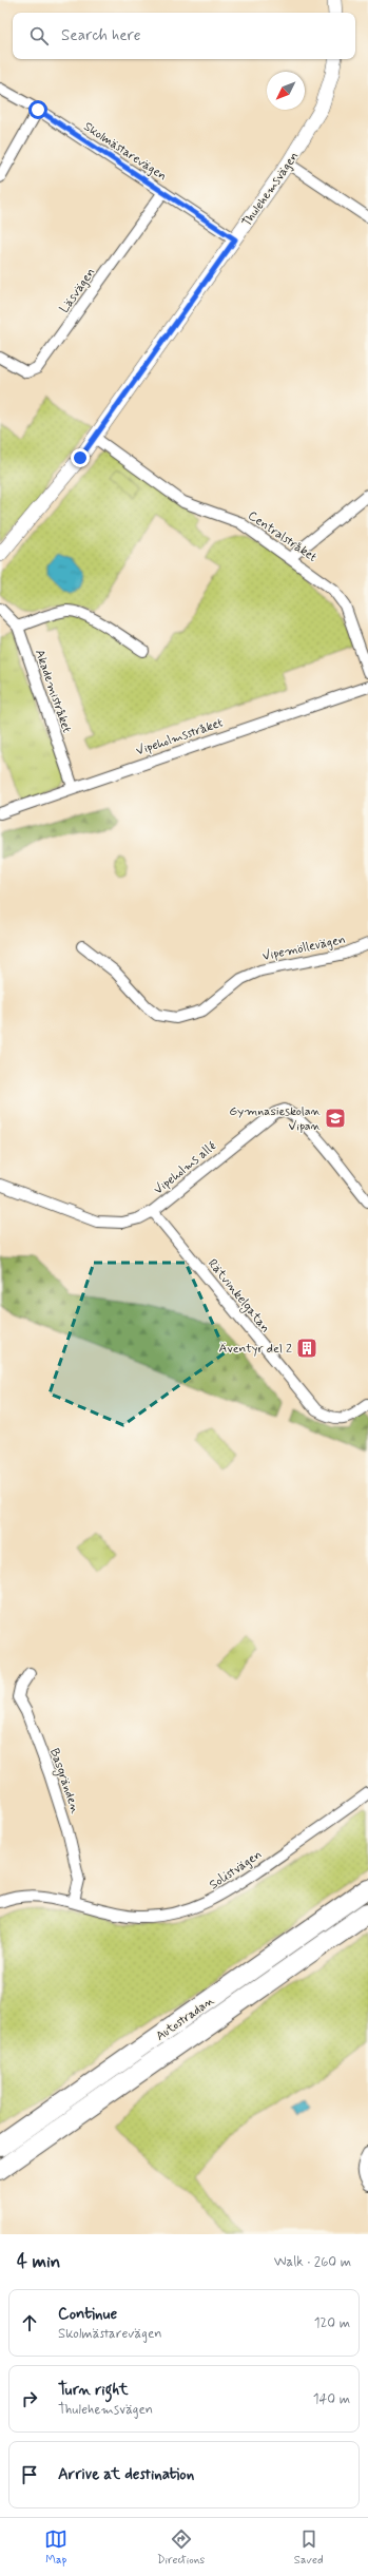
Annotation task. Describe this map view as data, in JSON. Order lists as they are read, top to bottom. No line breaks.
{"streets":{"highway":["Autostradan"],"street":["Skolmästarevägen","Thulehemsvägen","Läsvägen","Centralstråket","Akademistråket","Vipeholmsstråket","Vipemöllevägen","Vipeholms allé","Rätvinkelgatan","Basgränden","Solistvägen"]},"crossings":[["Skolmästarevägen","Thulehemsvägen"],["Skolmästarevägen","Läsvägen"],["Thulehemsvägen","Centralstråket"],["Akademistråket","Vipeholmsstråket"],["Vipeholms allé","Rätvinkelgatan"],["Basgränden","Solistvägen"]],"places":{"school or university":["Gymnasieskolan Vipan"],"building":["Äventyr del 2"]},"north":"bottom left","page":{"search":"Search here","heading":["4 min","Walk · 260 m"],"list":[["Continue","Skolmästarevägen","120 m"],["Turn right","Thulehemsvägen","140 m"],"Arrive at destination"],"nav":["Map","Directions","Saved"]}}
